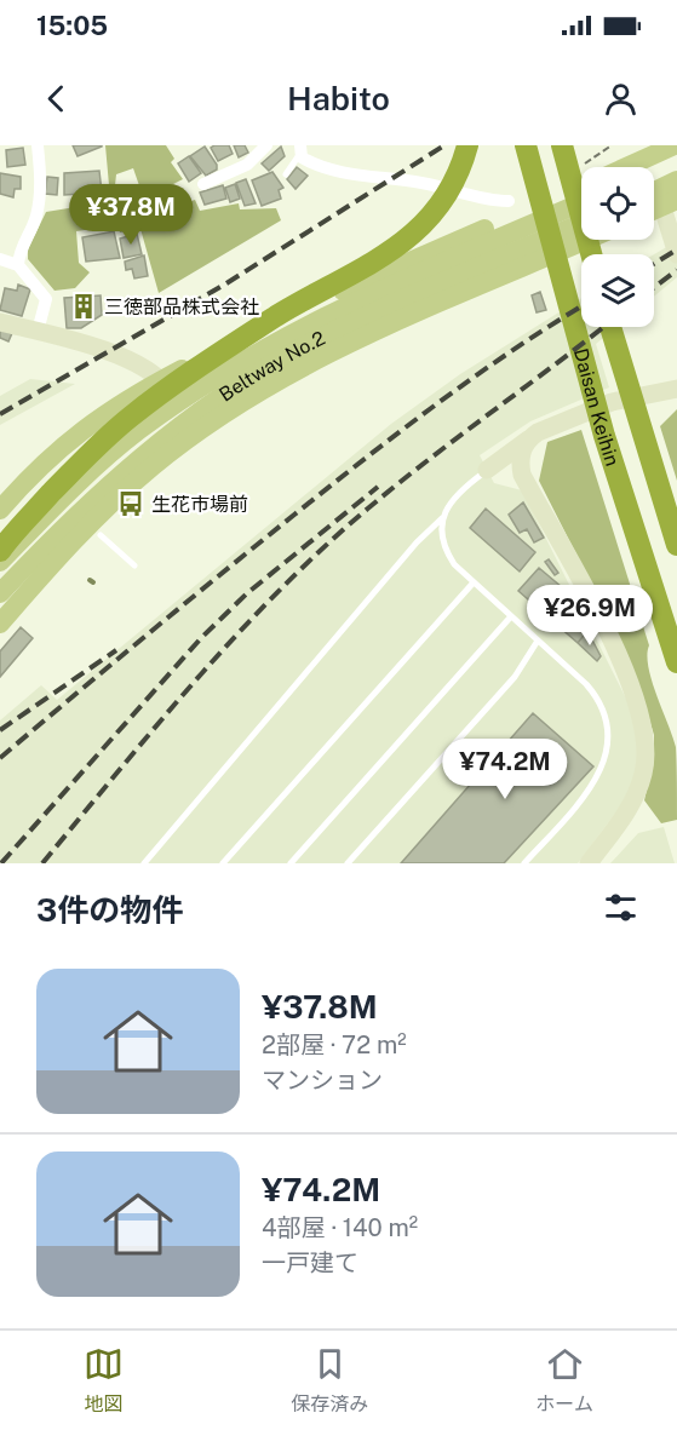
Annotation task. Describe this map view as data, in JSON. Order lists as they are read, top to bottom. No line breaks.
{"streets":{"highway":["Daisan Keihin"],"main road":["Beltway No.2"]},"places":{"building":["三徳部品株式会社"],"bus stop":["生花市場前"]},"page":{"status":"15:05","header":"Habito","price":["¥37.8M","¥26.9M","¥74.2M"],"heading":"3件の物件","list":[{"name":"¥37.8M","note":"2部屋 · 72 m² · マンション"},{"name":"¥74.2M","note":"4部屋 · 140 m² · 一戸建て"}],"tabs":["地図","保存済み","ホーム"]}}
